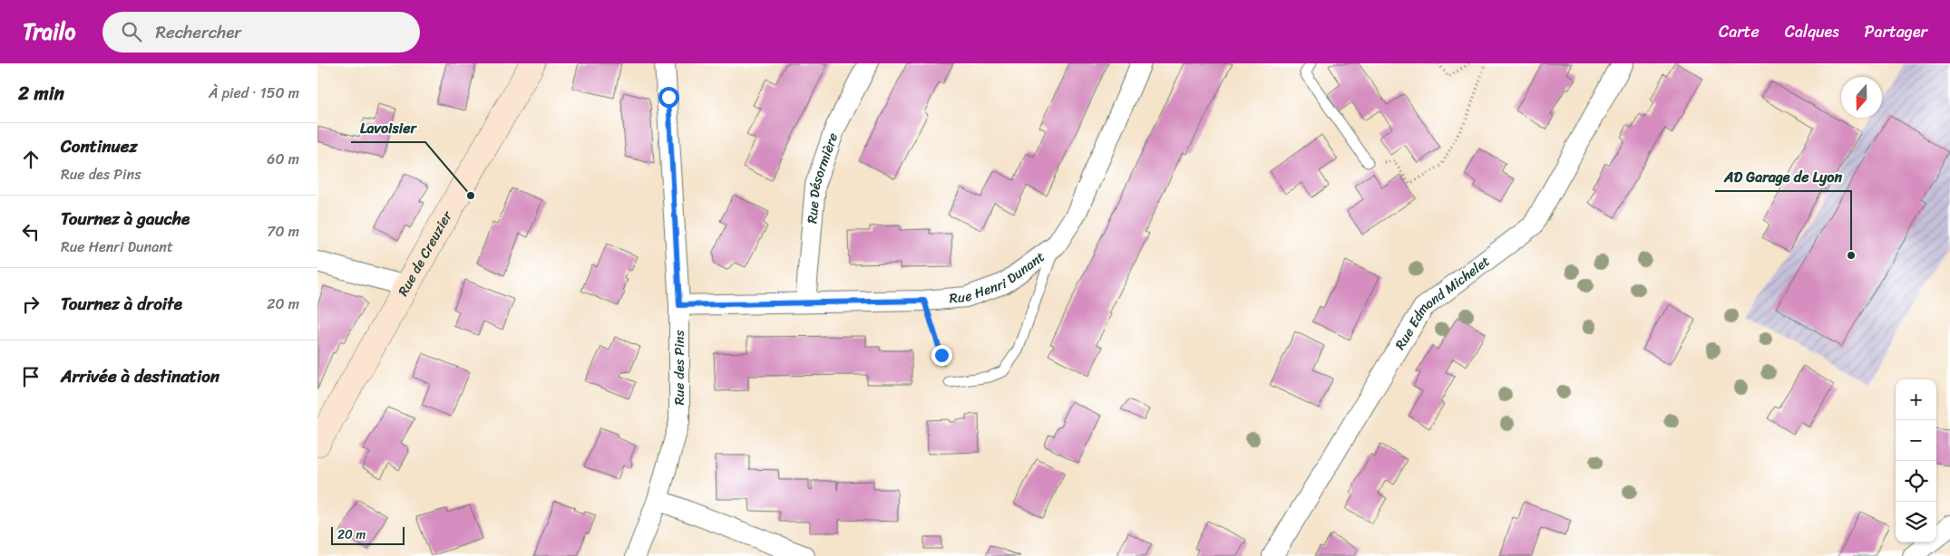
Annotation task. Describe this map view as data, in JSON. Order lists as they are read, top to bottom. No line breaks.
{"streets":{"street":["Rue Désormière","Rue de Creuzier","Rue Henri Dunant","Rue Edmond Michelet","Rue des Pins"]},"crossings":[["Rue Désormière","Rue Henri Dunant"],["Rue Henri Dunant","Rue des Pins"]],"places":["Lavoisier","AD Garage de Lyon"],"scale_bar":"20 m","north":"bottom","page":{"header":"Trailo","search":"Rechercher","nav":["Carte","Calques","Partager"],"heading":["2 min","À pied · 150 m"],"list":[["Continuez","Rue des Pins","60 m"],["Tournez à gauche","Rue Henri Dunant","70 m"],["Tournez à droite","20 m"],"Arrivée à destination"],"map_buttons":["+","−"],"scale":"20 m"}}
